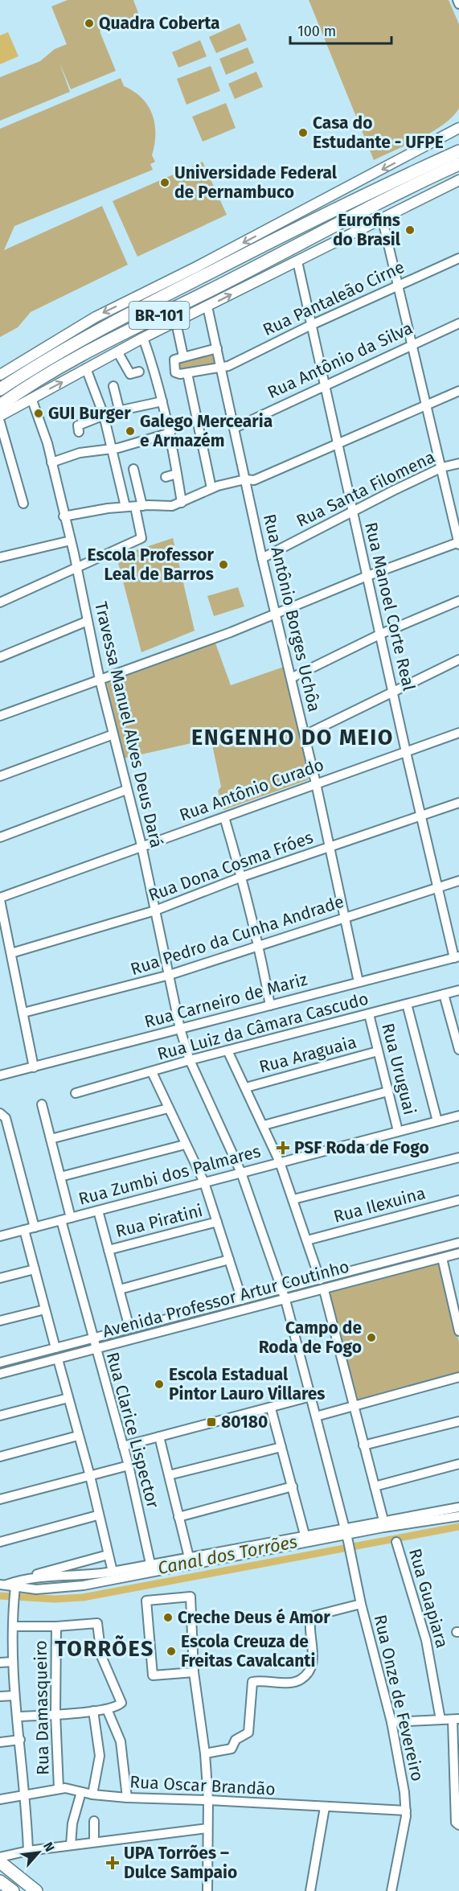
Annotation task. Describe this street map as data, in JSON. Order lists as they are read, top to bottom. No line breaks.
{"streets":{"highway":["BR-101"],"street":["Rua Pantaleão Cirne","Rua Antônio da Silva","Rua Santa Filomena","Rua Manoel Corte Real","Rua Antônio Borges Uchôa","Travessa Manuel Alves Deus Dará","Rua Antônio Curado","Rua Dona Cosma Fróes","Rua Pedro da Cunha Andrade","Rua Carneiro de Mariz","Rua Luiz da Câmara Cascudo","Rua Araguaia","Rua Uruguai","Rua Zumbi dos Palmares","Rua Ilexuina","Rua Piratini","Avenida Professor Artur Coutinho","Rua Clarice Lispector","Rua Guapiara","Rua Onze de Fevereiro","Rua Damasqueiro","Rua Oscar Brandão"]},"crossings":[["Rua Pantaleão Cirne","Rua Manoel Corte Real"],["Rua Pantaleão Cirne","Rua Antônio Borges Uchôa"],["Rua Antônio da Silva","Rua Manoel Corte Real"],["Rua Antônio da Silva","Rua Antônio Borges Uchôa"],["Rua Santa Filomena","Rua Manoel Corte Real"],["Rua Santa Filomena","Rua Antônio Borges Uchôa"],["Rua Manoel Corte Real","Rua Antônio Curado"],["Rua Manoel Corte Real","Rua Dona Cosma Fróes"],["Rua Manoel Corte Real","Rua Pedro da Cunha Andrade"],["Rua Manoel Corte Real","Rua Carneiro de Mariz"],["Rua Antônio Borges Uchôa","Rua Antônio Curado"],["Rua Antônio Borges Uchôa","Rua Dona Cosma Fróes"],["Rua Antônio Borges Uchôa","Rua Pedro da Cunha Andrade"],["Rua Antônio Borges Uchôa","Rua Carneiro de Mariz"],["Travessa Manuel Alves Deus Dará","Rua Antônio Curado"],["Travessa Manuel Alves Deus Dará","Rua Dona Cosma Fróes"],["Travessa Manuel Alves Deus Dará","Rua Pedro da Cunha Andrade"],["Travessa Manuel Alves Deus Dará","Rua Carneiro de Mariz"],["Travessa Manuel Alves Deus Dará","Rua Luiz da Câmara Cascudo"],["Travessa Manuel Alves Deus Dará","Rua Zumbi dos Palmares"],["Travessa Manuel Alves Deus Dará","Avenida Professor Artur Coutinho"],["Travessa Manuel Alves Deus Dará","Rua Onze de Fevereiro"],["Rua Luiz da Câmara Cascudo","Rua Uruguai"],["Rua Araguaia","Rua Uruguai"],["Rua Uruguai","Rua Zumbi dos Palmares"],["Rua Zumbi dos Palmares","Rua Clarice Lispector"],["Avenida Professor Artur Coutinho","Rua Clarice Lispector"],["Avenida Professor Artur Coutinho","Rua Onze de Fevereiro"],["Rua Onze de Fevereiro","Rua Oscar Brandão"],["Rua Damasqueiro","Rua Oscar Brandão"]],"districts":["ENGENHO DO MEIO","TORRÕES"],"water":["Canal dos Torrões"],"places":{"other":["Quadra Coberta","Casa do Estudante - UFPE","Universidade Federal de Pernambuco","Eurofins do Brasil","GUI Burger","Galego Mercearia e Armazém","Escola Professor Leal de Barros","Campo de Roda de Fogo","Escola Estadual Pintor Lauro Villares","Creche Deus é Amor","Escola Creuza de Freitas Cavalcanti"],"health":["PSF Roda de Fogo","UPA Torrões – Dulce Sampaio"],"transit":["80180"]},"scale_bar":"100 m","north":"top right"}
